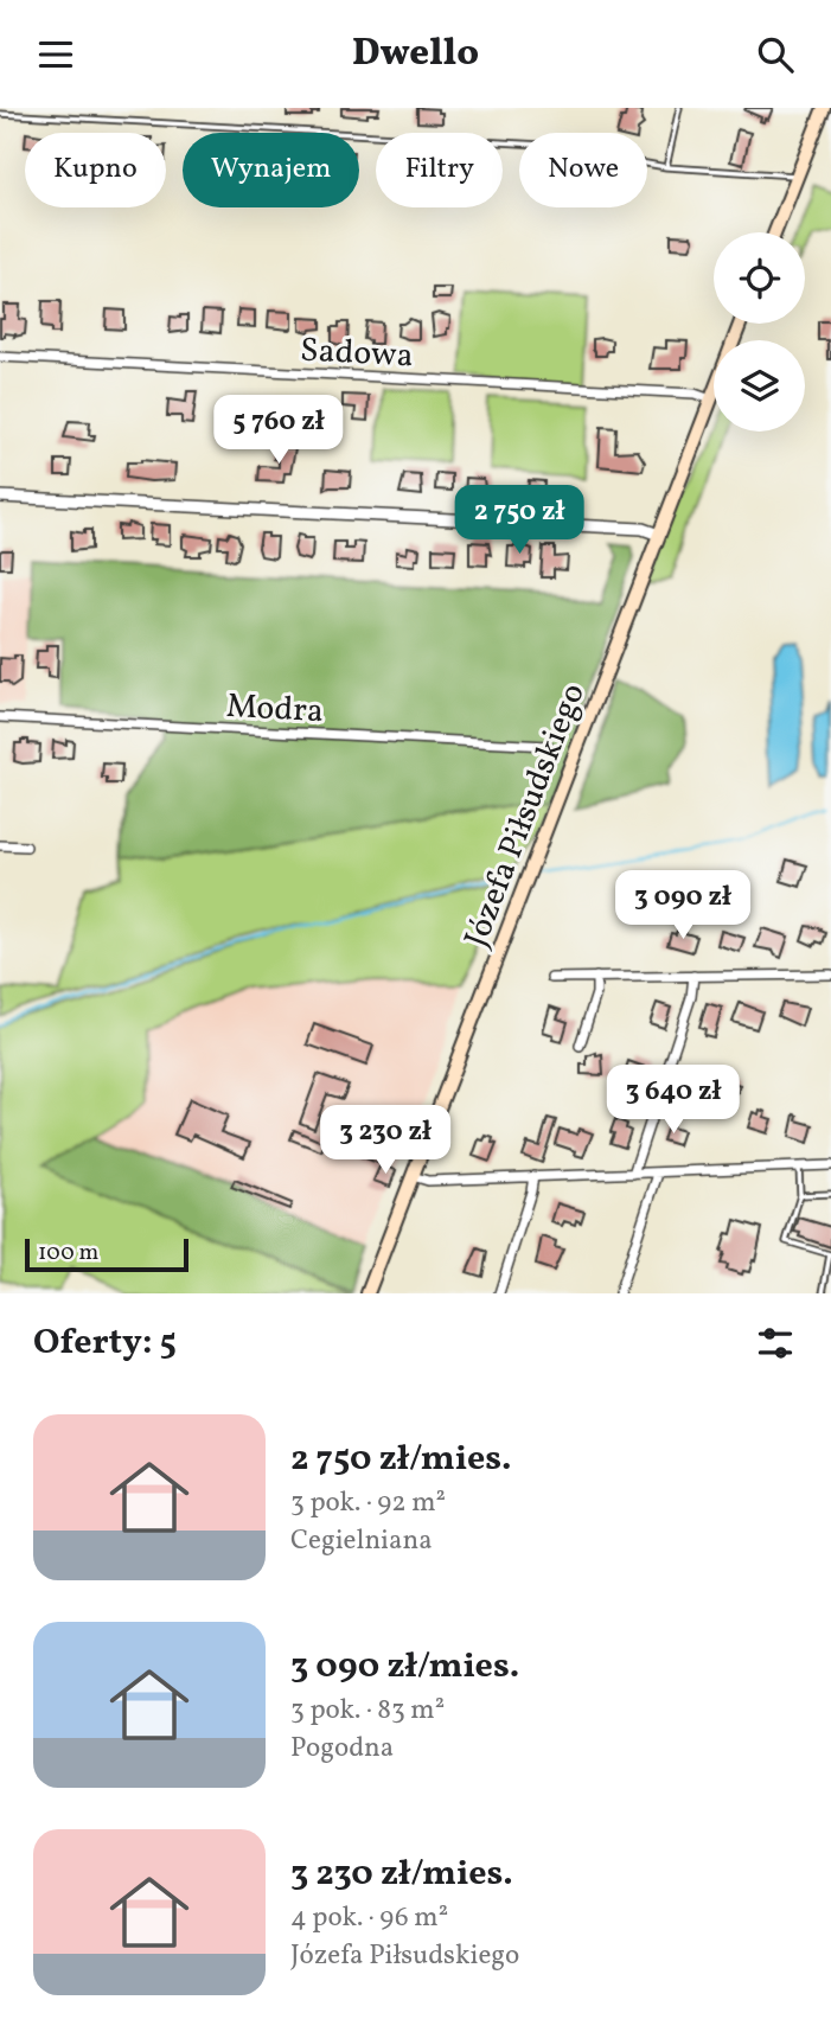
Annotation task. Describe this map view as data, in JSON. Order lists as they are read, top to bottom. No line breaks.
{"streets":{"main road":["Józefa Piłsudskiego"],"street":["Sadowa","Modra"]},"crossings":[["Sadowa","Józefa Piłsudskiego"]],"scale_bar":"100 m","page":{"header":"Dwello","chip":["Kupno","Wynajem","Filtry","Nowe"],"price":["5 760 zł","2 750 zł","3 090 zł","3 640 zł","3 230 zł"],"scale":"100 m","heading":"Oferty: 5","list":[{"name":"2 750 zł/mies.","note":"3 pok. · 92 m² · Cegielniana"},{"name":"3 090 zł/mies.","note":"3 pok. · 83 m² · Pogodna"},{"name":"3 230 zł/mies.","note":"4 pok. · 96 m² · Józefa Piłsudskiego"}]}}
